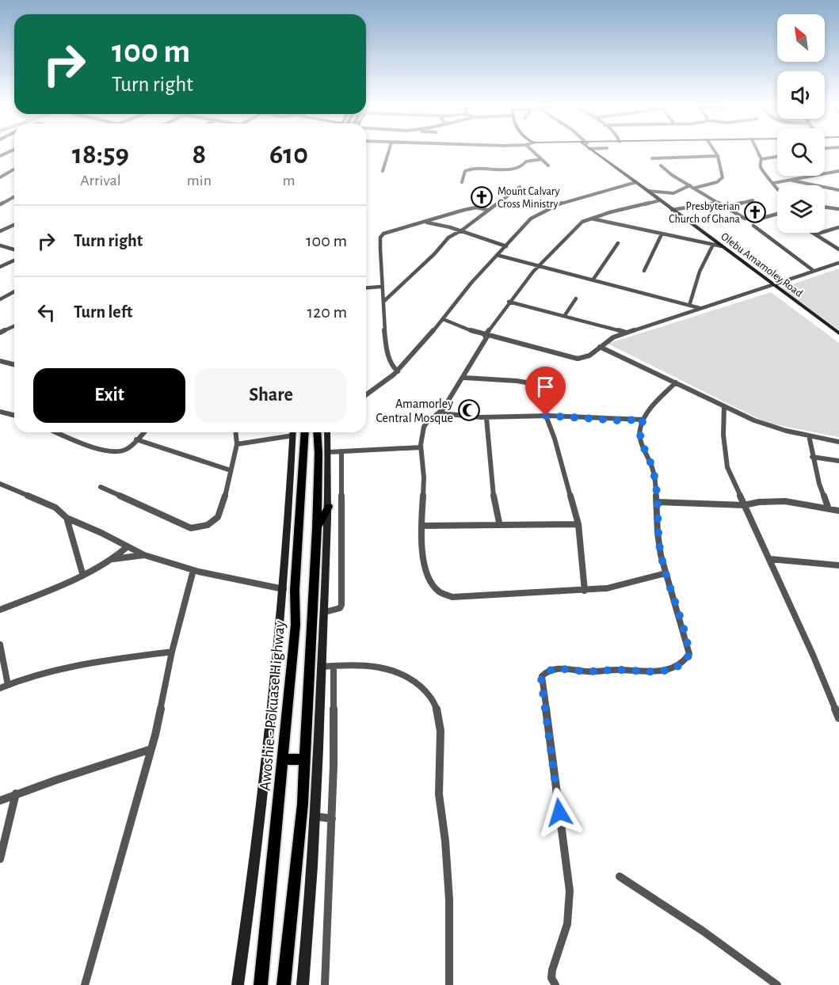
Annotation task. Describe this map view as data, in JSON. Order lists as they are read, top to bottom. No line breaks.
{"streets":{"main road":["Awoshie - Pokuase Highway"],"street":["Olebu Amamoley Road"]},"places":{"church":["Mount Calvary Cross Ministry","Presbyterian Church of Ghana"],"mosque":["Amamorley Central Mosque"]},"north":"top left","page":{"turn":["100 m","Turn right"],"eta":["18:59","Arrival","8","min","610","m"],"list":[{"name":"Turn right","value":"100 m"},{"name":"Turn left","value":"120 m"}],"buttons":["Exit","Share"]}}
